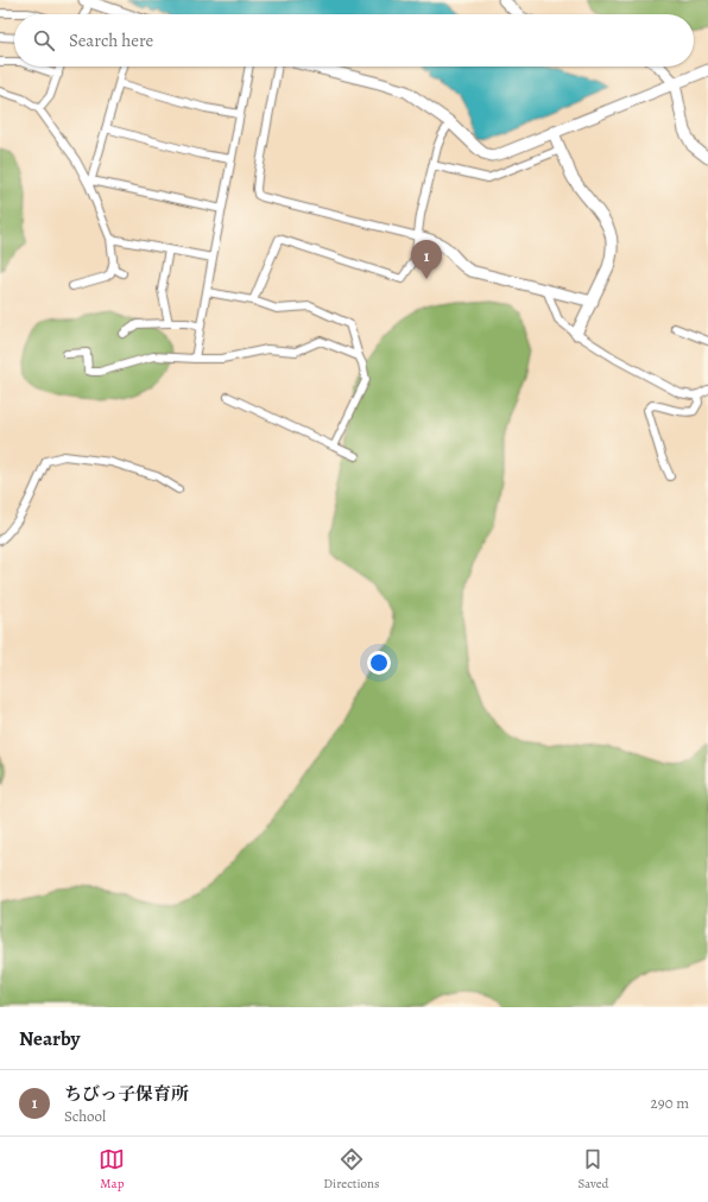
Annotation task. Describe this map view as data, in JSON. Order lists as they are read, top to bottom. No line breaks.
{"page":{"search":"Search here","pins":"1","heading":"Nearby","list":[{"mark":"1","name":"ちびっ子保育所","note":"School","value":"290 m"}],"nav":["Map","Directions","Saved"]}}
